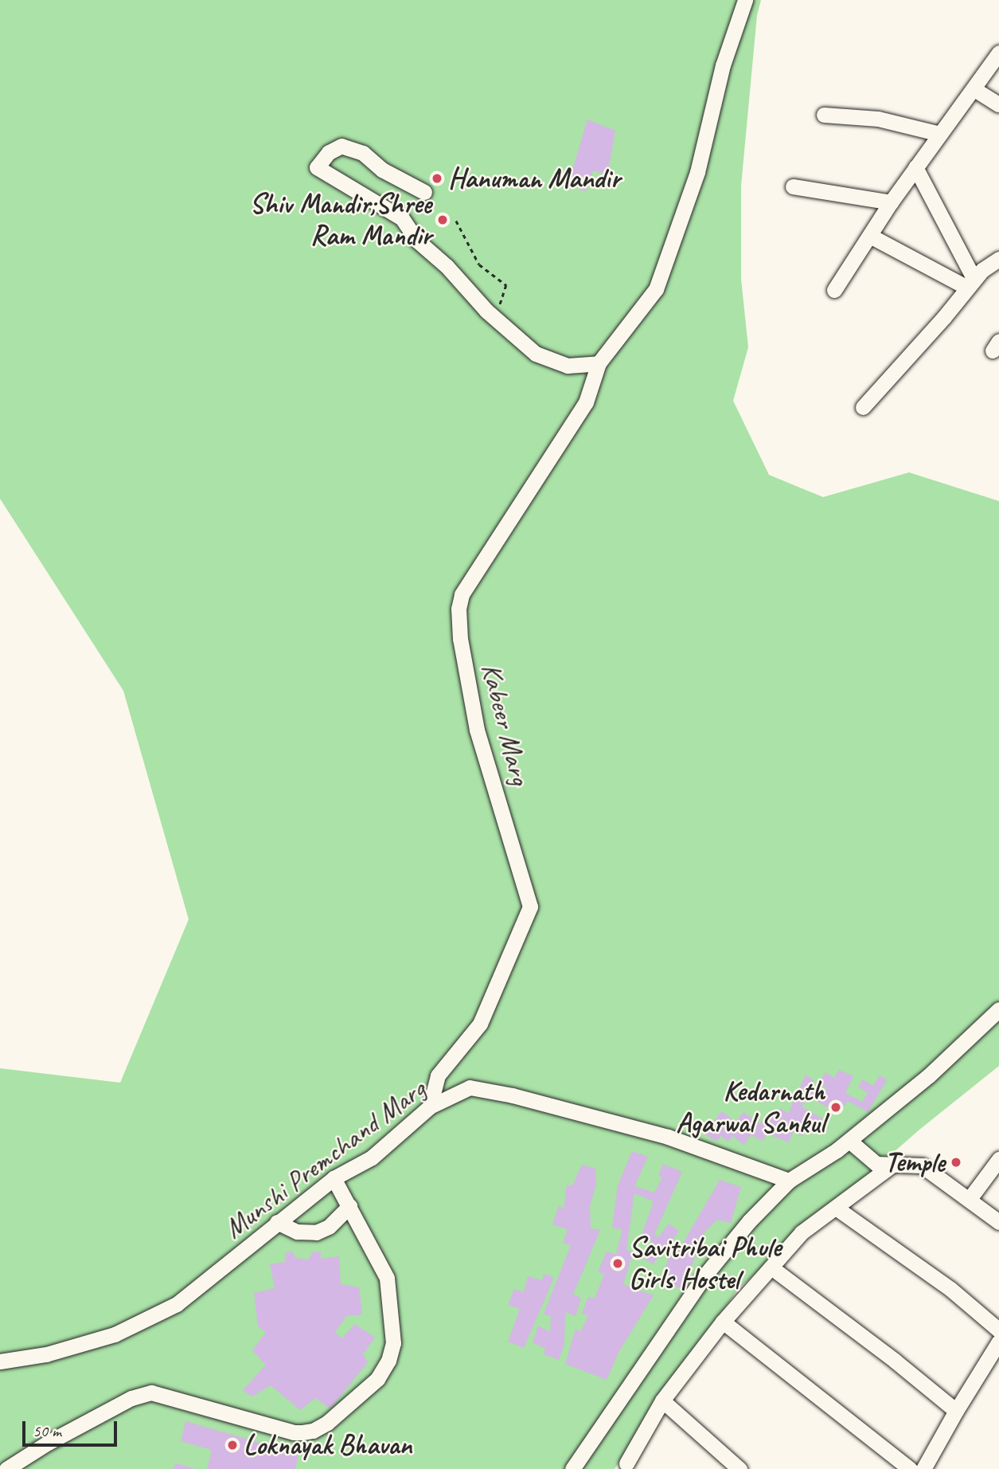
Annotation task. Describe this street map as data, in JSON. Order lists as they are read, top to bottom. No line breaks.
{"streets":{"street":["Kabeer Marg","Munshi Premchand Marg"]},"crossings":[["Kabeer Marg","Munshi Premchand Marg"]],"places":["Hanuman Mandir","Shiv Mandir;Shree Ram Mandir","Kedarnath Agarwal Sankul","Temple","Savitribai Phule Girls Hostel","Loknayak Bhavan"],"scale_bar":"50 m"}
